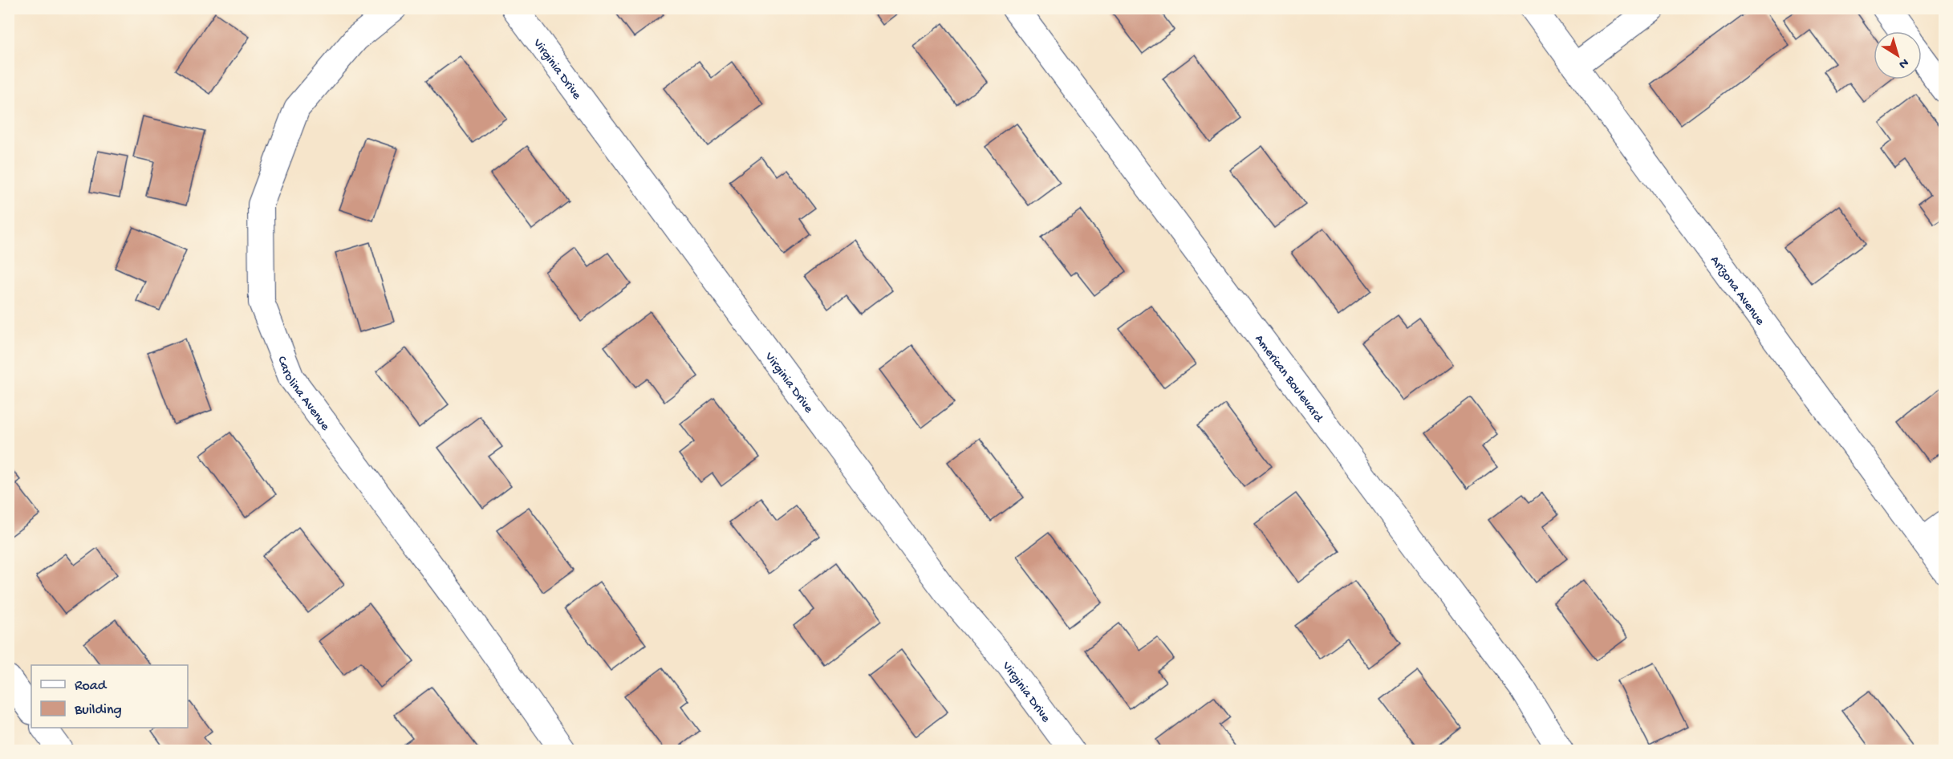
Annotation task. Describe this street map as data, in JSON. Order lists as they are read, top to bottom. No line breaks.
{"streets":{"street":["Virginia Drive","Arizona Avenue","American Boulevard","Carolina Avenue"]},"legend":["Road","Building"],"north":"bottom right"}
